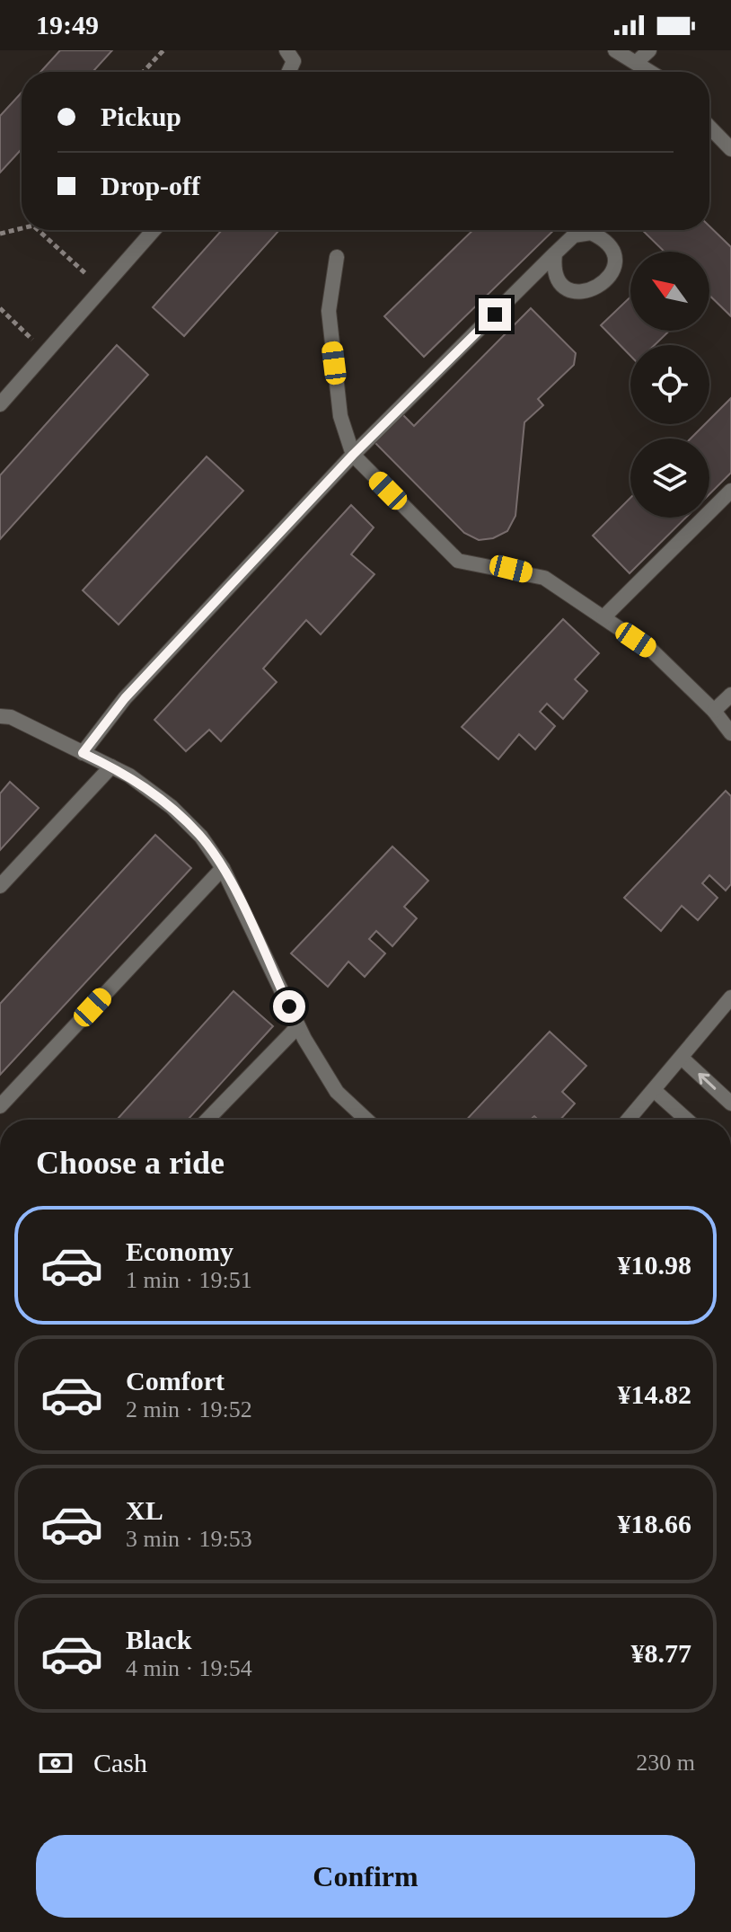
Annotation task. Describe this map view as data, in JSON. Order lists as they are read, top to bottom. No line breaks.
{"north":"top left","page":{"status":"19:49","banner":["Pickup","Drop-off"],"heading":"Choose a ride","list":[{"name":"Economy","note":"1 min · 19:51","value":"¥10.98"},{"name":"Comfort","note":"2 min · 19:52","value":"¥14.82"},{"name":"XL","note":"3 min · 19:53","value":"¥18.66"},{"name":"Black","note":"4 min · 19:54","value":"¥8.77"}],"pay":["Cash","230 m"],"buttons":"Confirm"}}
